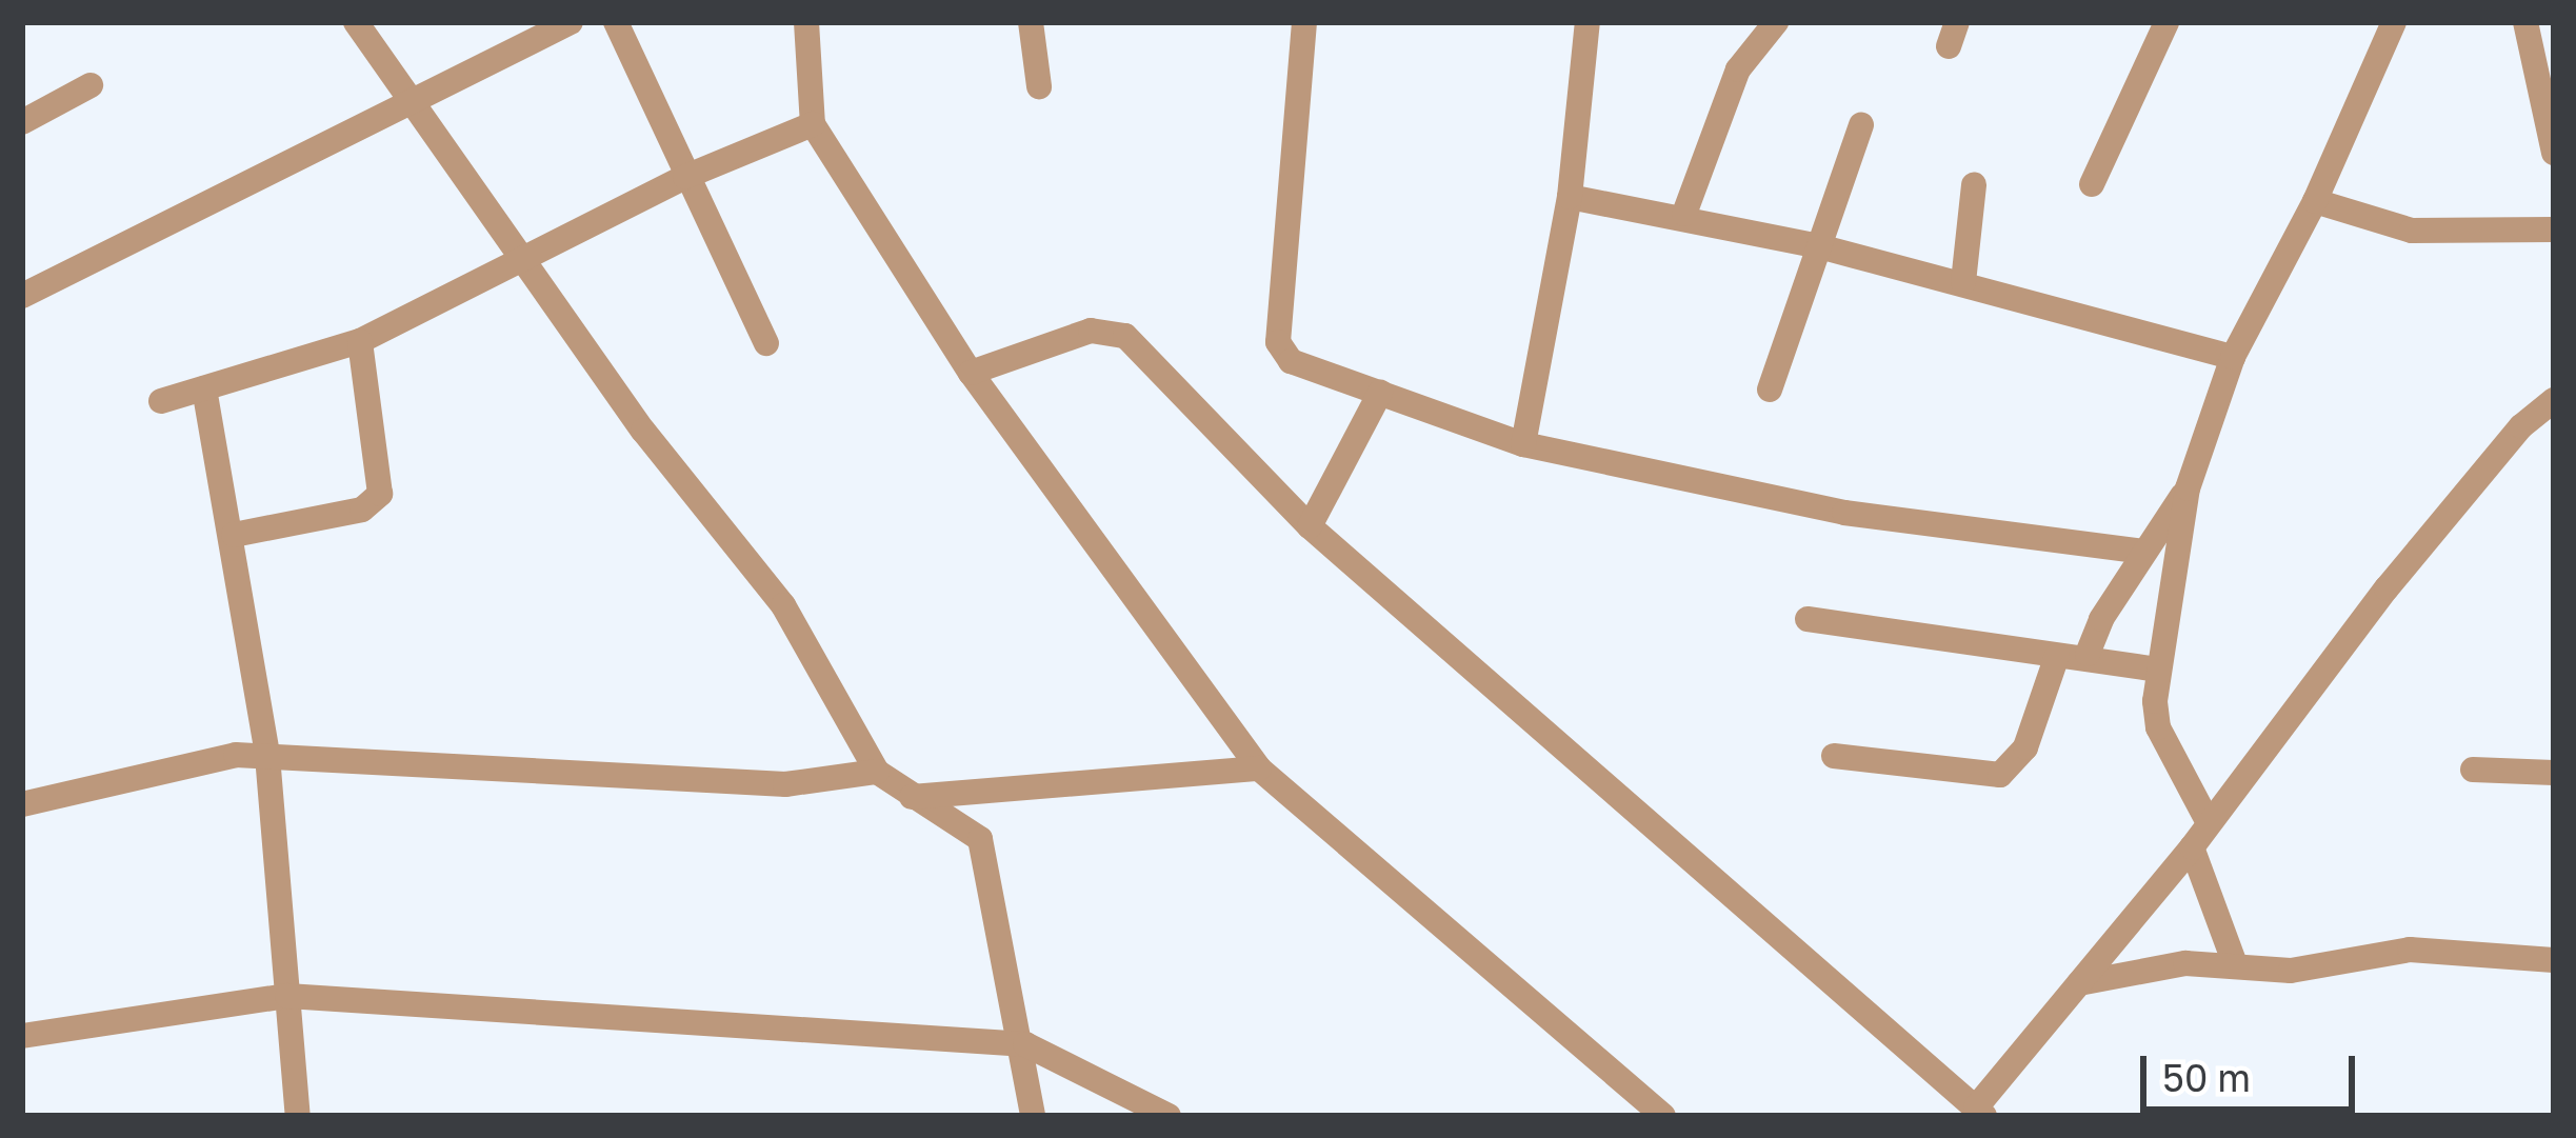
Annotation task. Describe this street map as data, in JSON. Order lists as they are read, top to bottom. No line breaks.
{"scale_bar":"50 m"}
